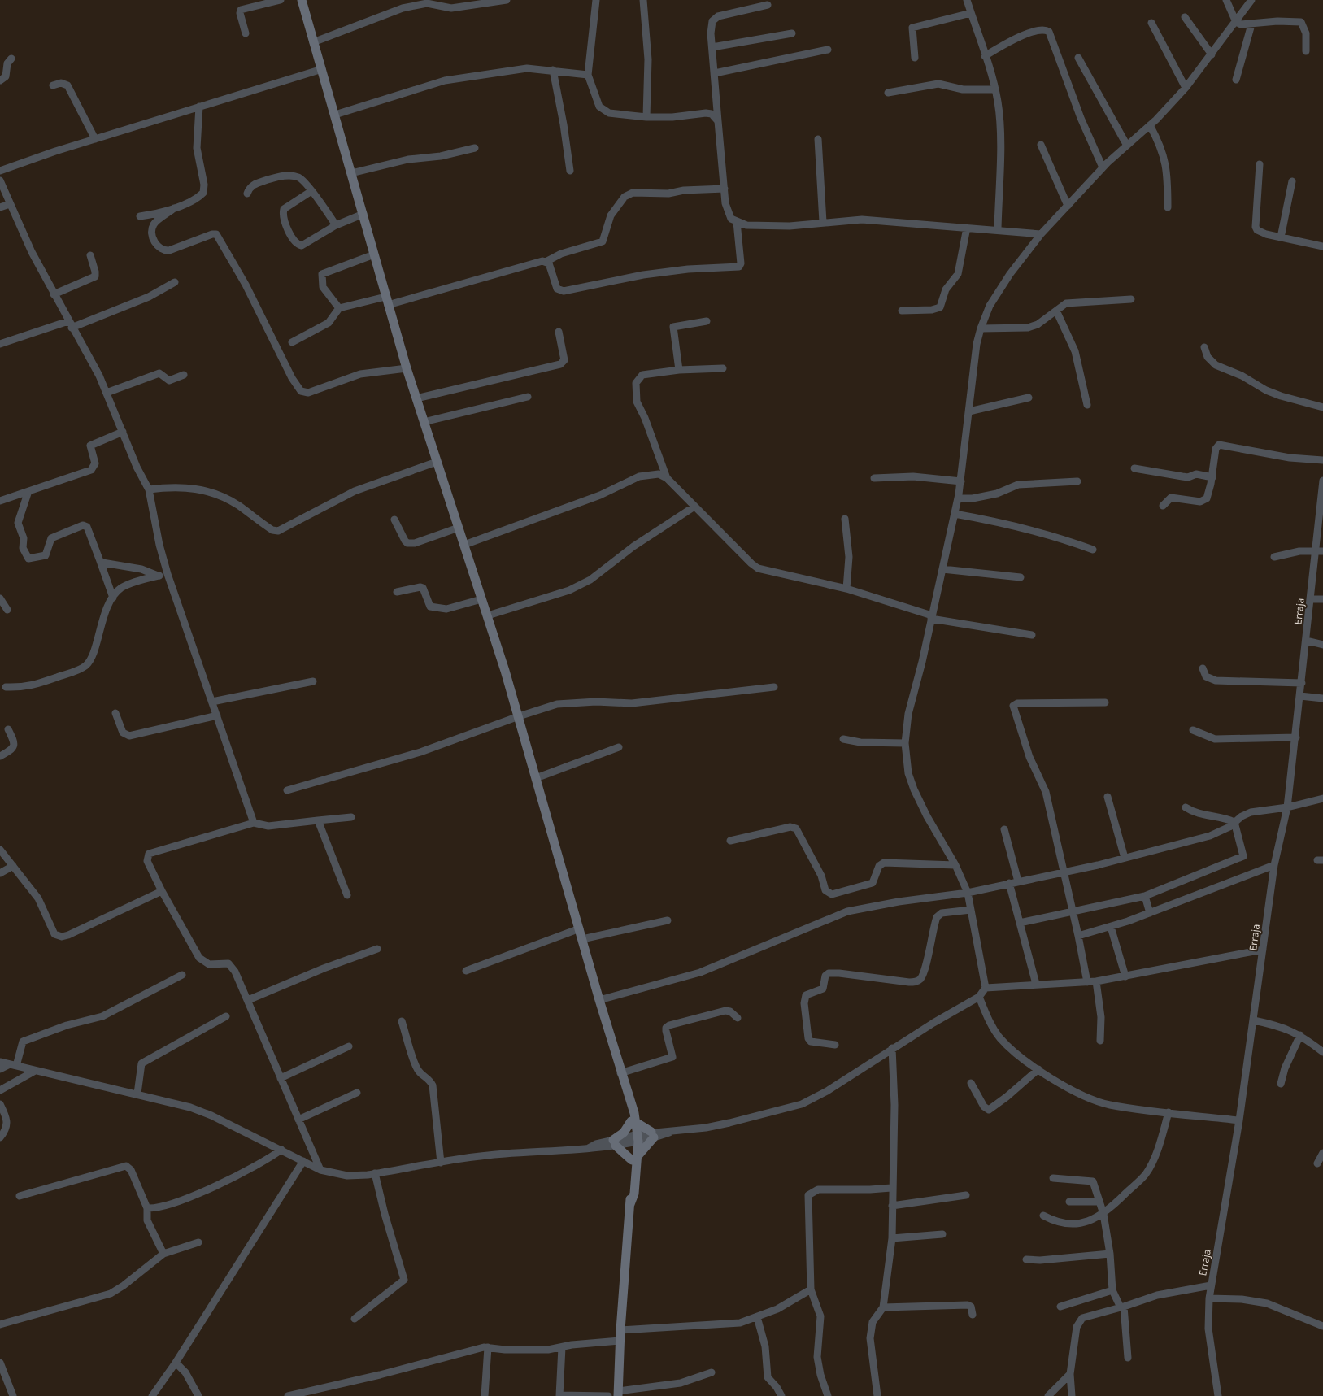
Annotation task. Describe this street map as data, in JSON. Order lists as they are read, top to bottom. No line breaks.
{"streets":{"street":["Erraja"]}}
